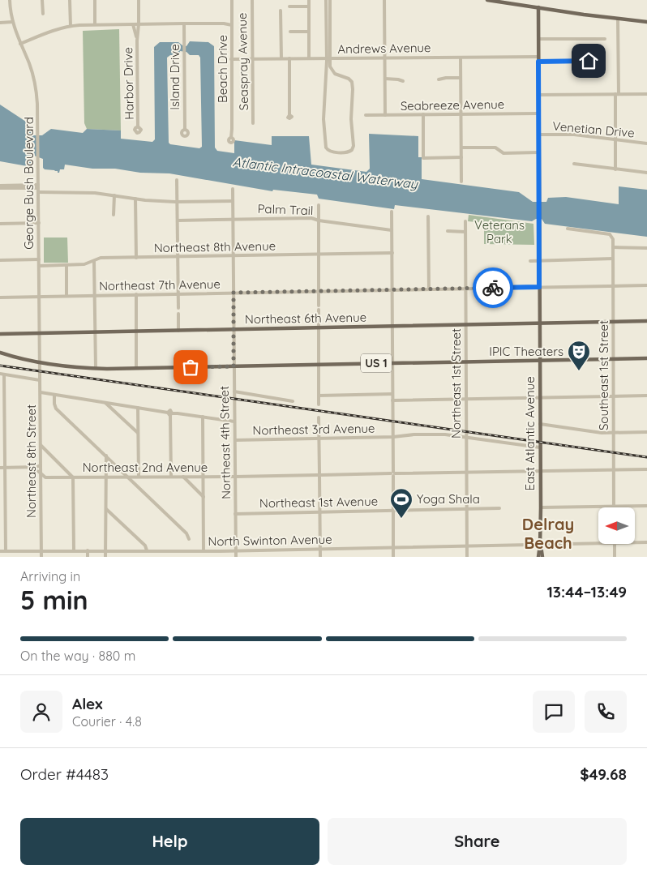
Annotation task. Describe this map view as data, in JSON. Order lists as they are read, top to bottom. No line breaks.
{"streets":{"main road":["Northeast 6th Avenue","US 1","East Atlantic Avenue"],"street":["Andrews Avenue","Seaspray Avenue","Beach Drive","Island Drive","Harbor Drive","Seabreeze Avenue","Venetian Drive","George Bush Boulevard","Palm Trail","Northeast 8th Avenue","Northeast 7th Avenue","Southeast 1st Street","Northeast 1st Street","Northeast 3rd Avenue","Northeast 4th Street","Northeast 8th Street","Northeast 2nd Avenue","Northeast 1st Avenue","North Swinton Avenue"]},"crossings":[["Andrews Avenue","Seaspray Avenue"],["Andrews Avenue","Beach Drive"],["Andrews Avenue","East Atlantic Avenue"],["Seabreeze Avenue","East Atlantic Avenue"],["Venetian Drive","East Atlantic Avenue"],["George Bush Boulevard","Northeast 8th Avenue"],["George Bush Boulevard","Northeast 7th Avenue"],["George Bush Boulevard","Northeast 6th Avenue"],["George Bush Boulevard","US 1"],["George Bush Boulevard","Northeast 8th Street"],["Palm Trail","Northeast 4th Street"],["Northeast 8th Avenue","Northeast 4th Street"],["Northeast 7th Avenue","Southeast 1st Street"],["Northeast 7th Avenue","Northeast 1st Street"],["Northeast 7th Avenue","East Atlantic Avenue"],["Northeast 7th Avenue","Northeast 4th Street"],["Northeast 6th Avenue","Southeast 1st Street"],["Northeast 6th Avenue","Northeast 1st Street"],["Northeast 6th Avenue","East Atlantic Avenue"],["Northeast 6th Avenue","Northeast 4th Street"],["US 1","Southeast 1st Street"],["US 1","Northeast 1st Street"],["US 1","East Atlantic Avenue"],["US 1","Northeast 4th Street"],["Southeast 1st Street","Northeast 2nd Avenue"],["Northeast 1st Street","Northeast 3rd Avenue"],["Northeast 1st Street","Northeast 2nd Avenue"],["Northeast 1st Street","Northeast 1st Avenue"],["Northeast 1st Street","North Swinton Avenue"],["Northeast 3rd Avenue","East Atlantic Avenue"],["Northeast 3rd Avenue","Northeast 4th Street"],["Northeast 3rd Avenue","Northeast 8th Street"],["East Atlantic Avenue","Northeast 2nd Avenue"],["East Atlantic Avenue","North Swinton Avenue"],["Northeast 4th Street","Northeast 2nd Avenue"],["Northeast 4th Street","Northeast 1st Avenue"],["Northeast 4th Street","North Swinton Avenue"],["Northeast 8th Street","Northeast 2nd Avenue"],["Northeast 8th Street","North Swinton Avenue"]],"districts":["Delray Beach"],"water":["Atlantic Intracoastal Waterway"],"parks":["Veterans Park"],"places":{"theatre":["IPIC Theaters"],"sports":["Yoga Shala"]},"north":"left","page":{"heading":["5 min","Arriving in","13:44–13:49"],"panel":["Alex","Courier · 4.8","Order #4483","$49.68"],"bar":"On the way · 880 m","buttons":["Help","Share"]}}
